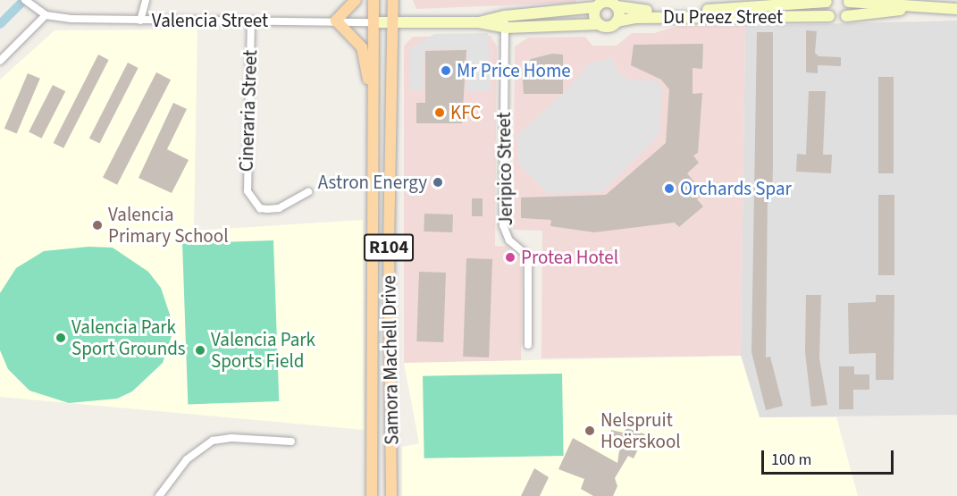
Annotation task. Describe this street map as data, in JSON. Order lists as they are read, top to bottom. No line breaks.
{"streets":{"main road":["R104","Samora Machell Drive"],"street":["Du Preez Street","Valencia Street","Cineraria Street","Jeripico Street"]},"crossings":[["Du Preez Street","Valencia Street"],["Du Preez Street","Jeripico Street"],["Du Preez Street","Samora Machell Drive"],["Valencia Street","Cineraria Street"],["Valencia Street","Samora Machell Drive"]],"places":["Mr Price Home","KFC","Astron Energy","Orchards Spar","Valencia Primary School","Protea Hotel","Valencia Park Sport Grounds","Valencia Park Sports Field","Nelspruit Hoërskool"],"scale_bar":"100 m"}
